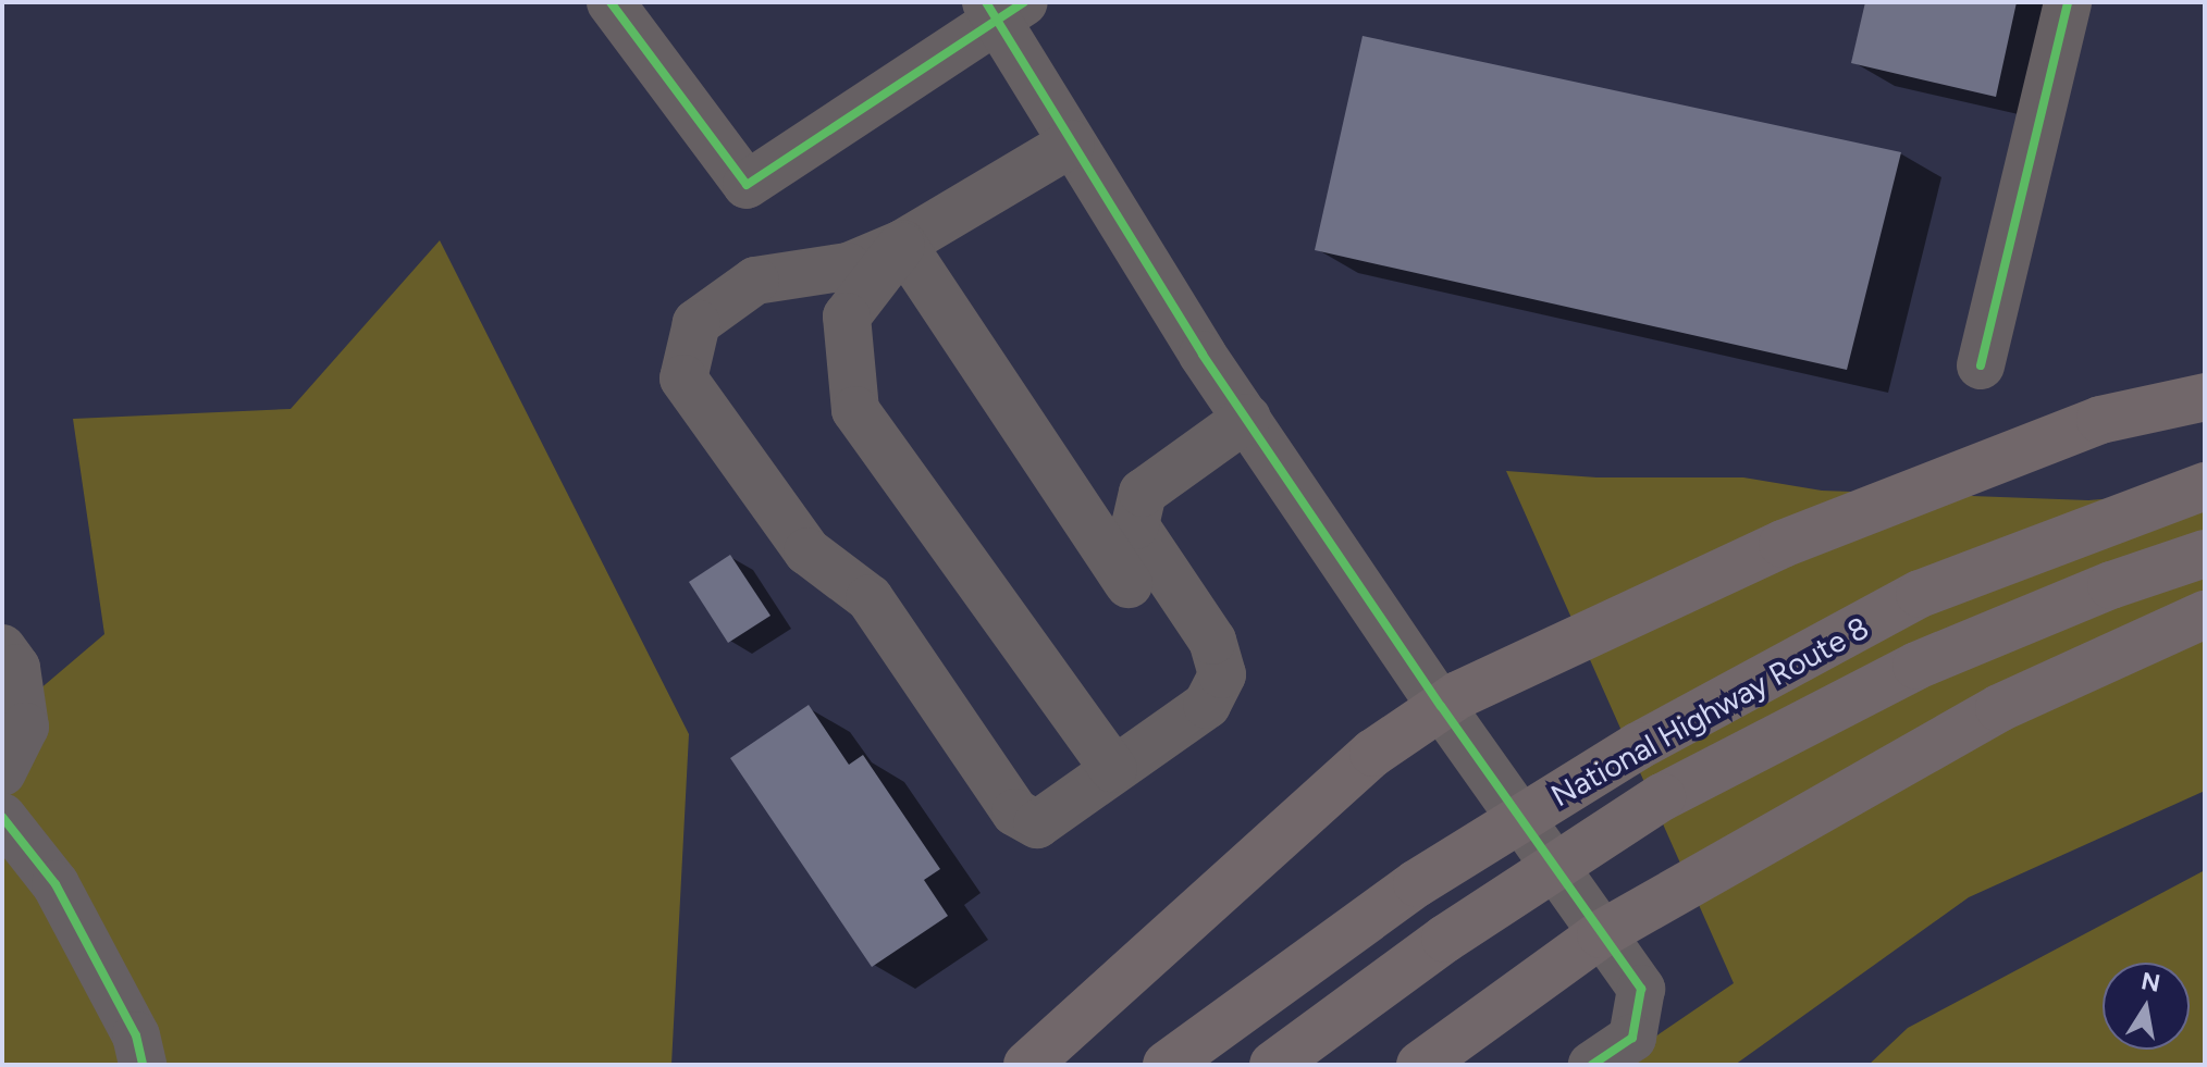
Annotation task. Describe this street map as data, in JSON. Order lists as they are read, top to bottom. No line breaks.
{"streets":{"highway":["National Highway Route 8"]},"north":"top"}
